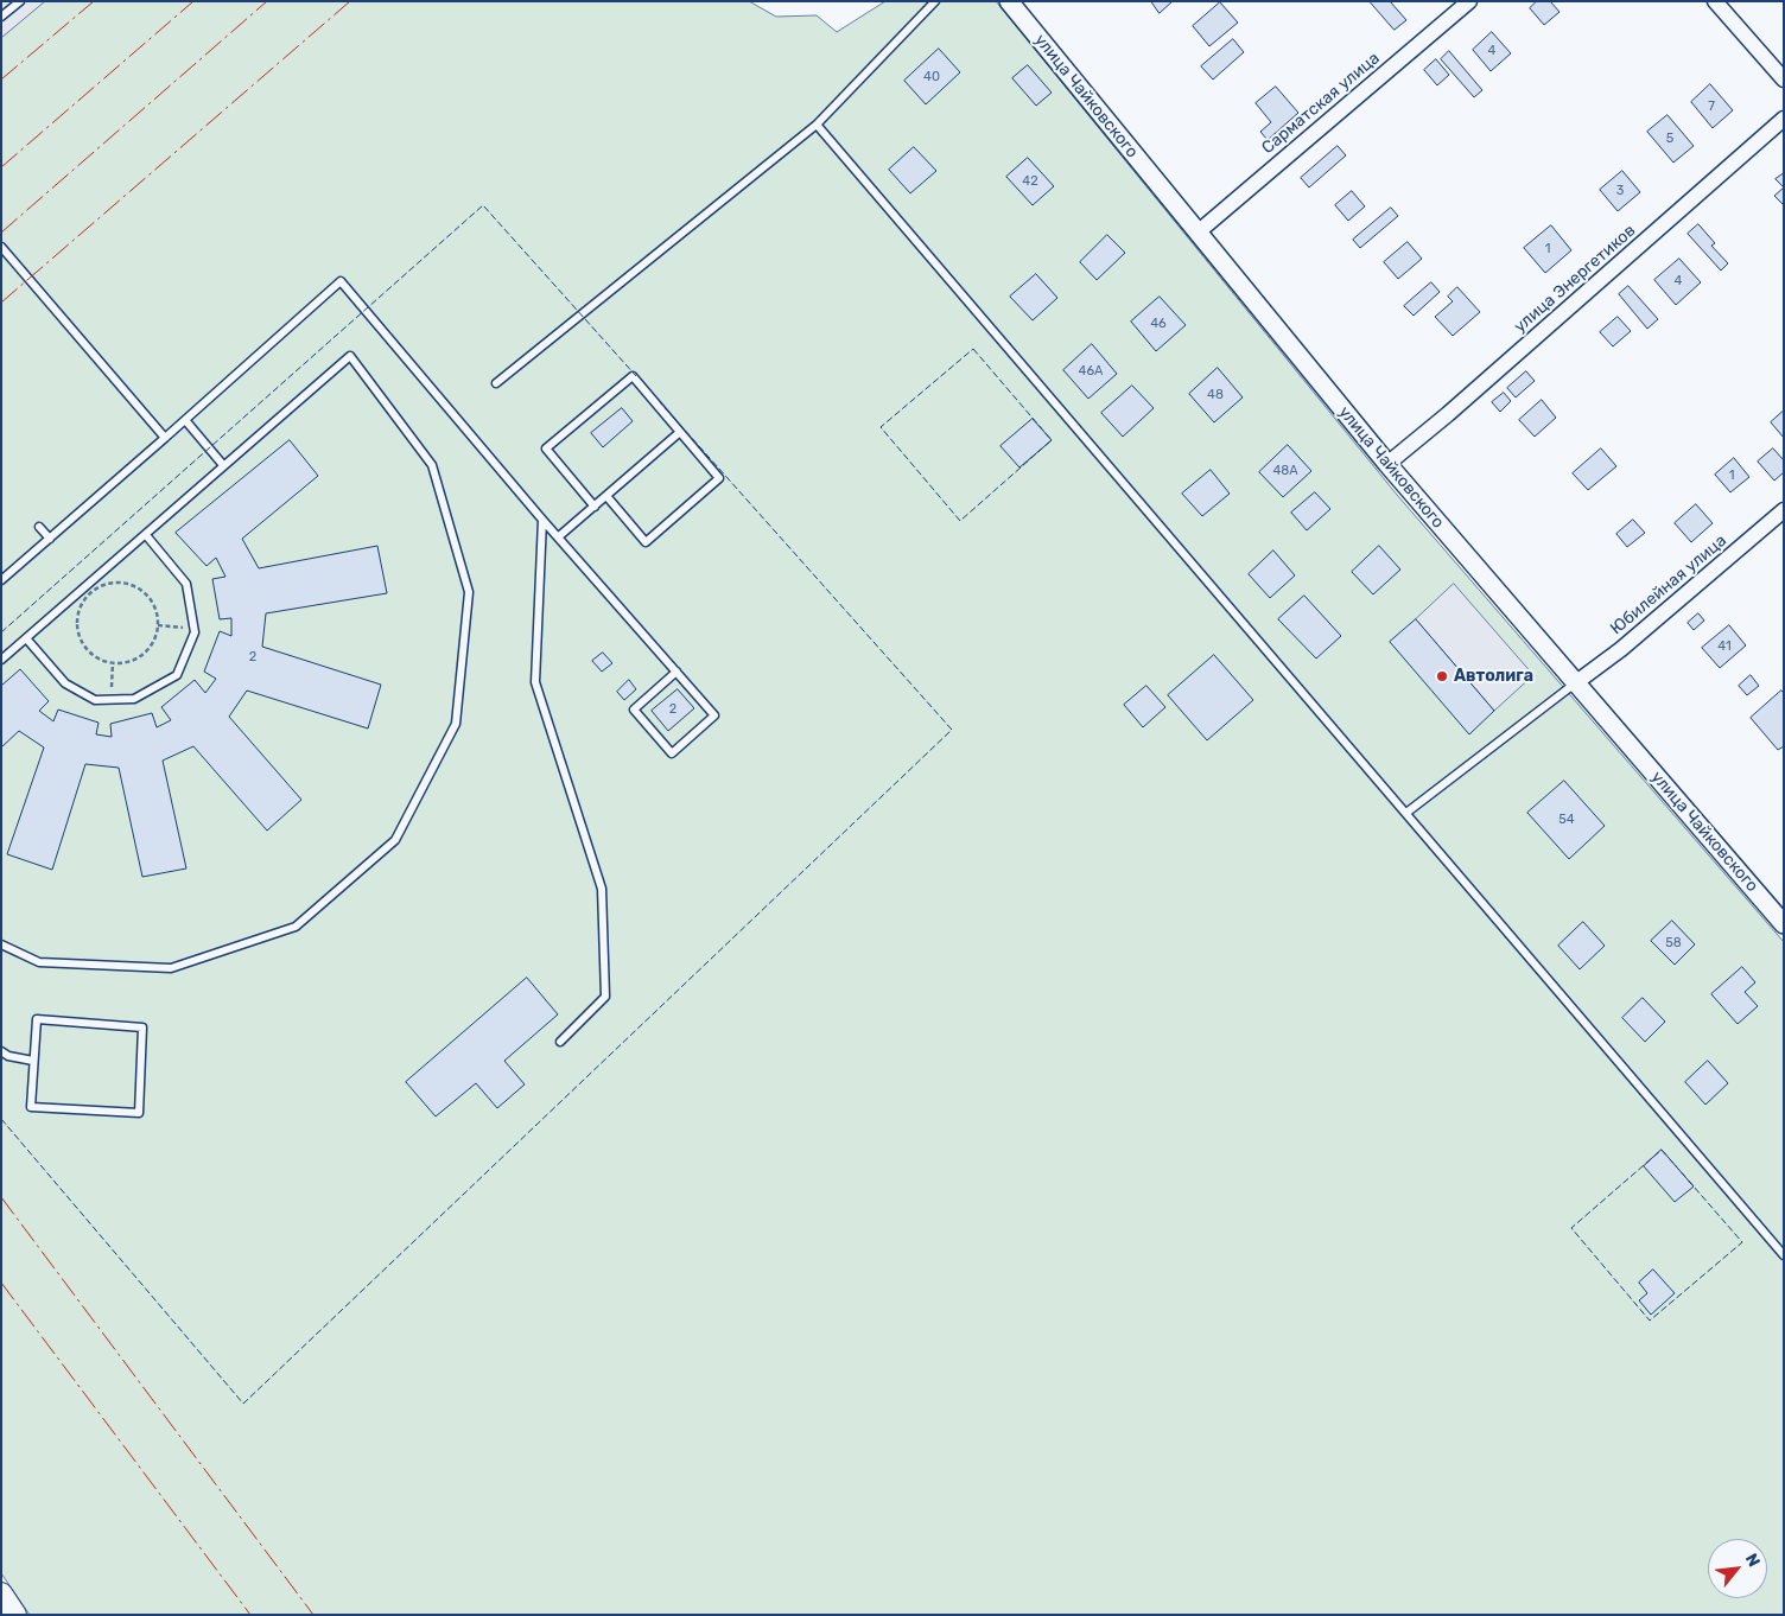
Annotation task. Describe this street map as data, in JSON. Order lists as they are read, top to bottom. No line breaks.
{"streets":{"street":["улица Чайковского","Сарматская улица","улица Энергетиков","Юбилейная улица"]},"crossings":[["улица Чайковского","Сарматская улица"],["улица Чайковского","улица Энергетиков"],["улица Чайковского","Юбилейная улица"]],"places":["Автолига"],"house_numbers":["4","40","7","5","42","3","1","4","46","46А","48","48А","1","41","2","2","54","58"],"north":"top right"}
